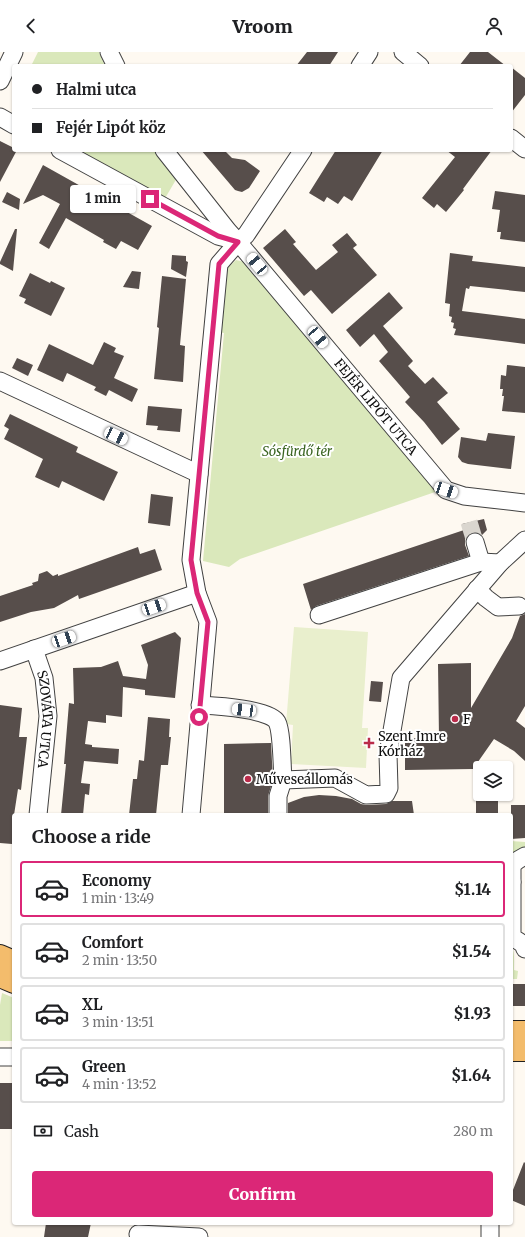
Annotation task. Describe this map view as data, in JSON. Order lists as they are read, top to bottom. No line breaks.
{"streets":{"street":["FEJÉR LIPÓT UTCA","SZOVÁTA UTCA"]},"parks":["Sósfürdő tér"],"places":{"other":["F","Műveseállomás"],"health":["Szent Imre Kórház"]},"page":{"header":"Vroom","banner":["Halmi utca","Fejér Lipót köz"],"bubble":"1 min","heading":"Choose a ride","list":[{"name":"Economy","note":"1 min · 13:49","value":"$1.14"},{"name":"Comfort","note":"2 min · 13:50","value":"$1.54"},{"name":"XL","note":"3 min · 13:51","value":"$1.93"},{"name":"Green","note":"4 min · 13:52","value":"$1.64"}],"pay":["Cash","280 m"],"buttons":"Confirm"}}
